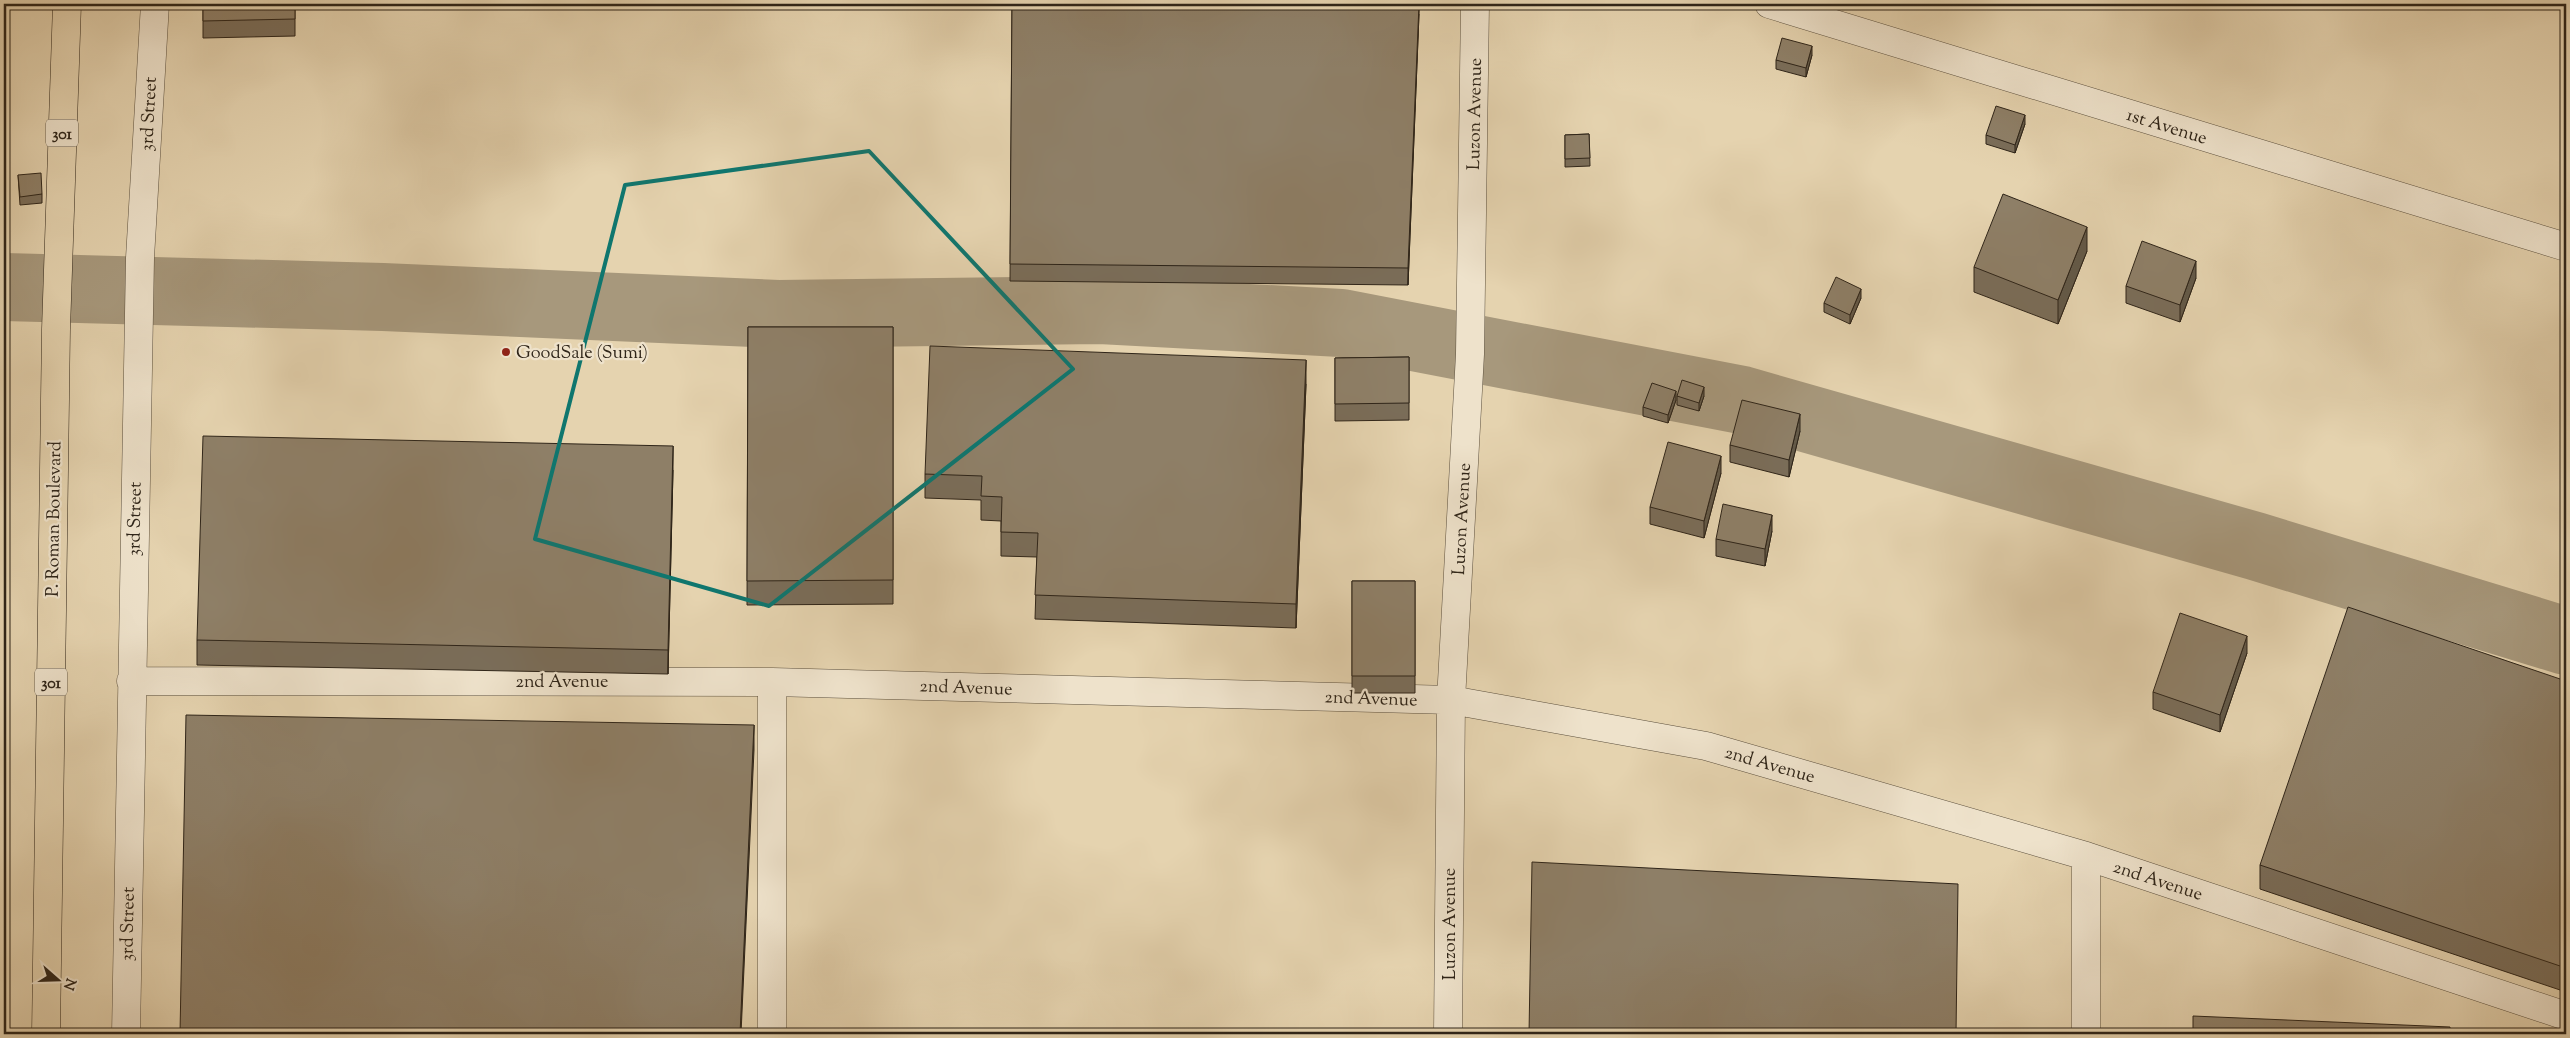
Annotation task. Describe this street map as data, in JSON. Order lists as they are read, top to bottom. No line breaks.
{"streets":{"main road":["301","P. Roman Boulevard"],"street":["3rd Street","Luzon Avenue","1st Avenue","2nd Avenue"]},"crossings":[["3rd Street","2nd Avenue"],["Luzon Avenue","2nd Avenue"]],"places":["GoodSale (Sumi)"],"north":"right"}
